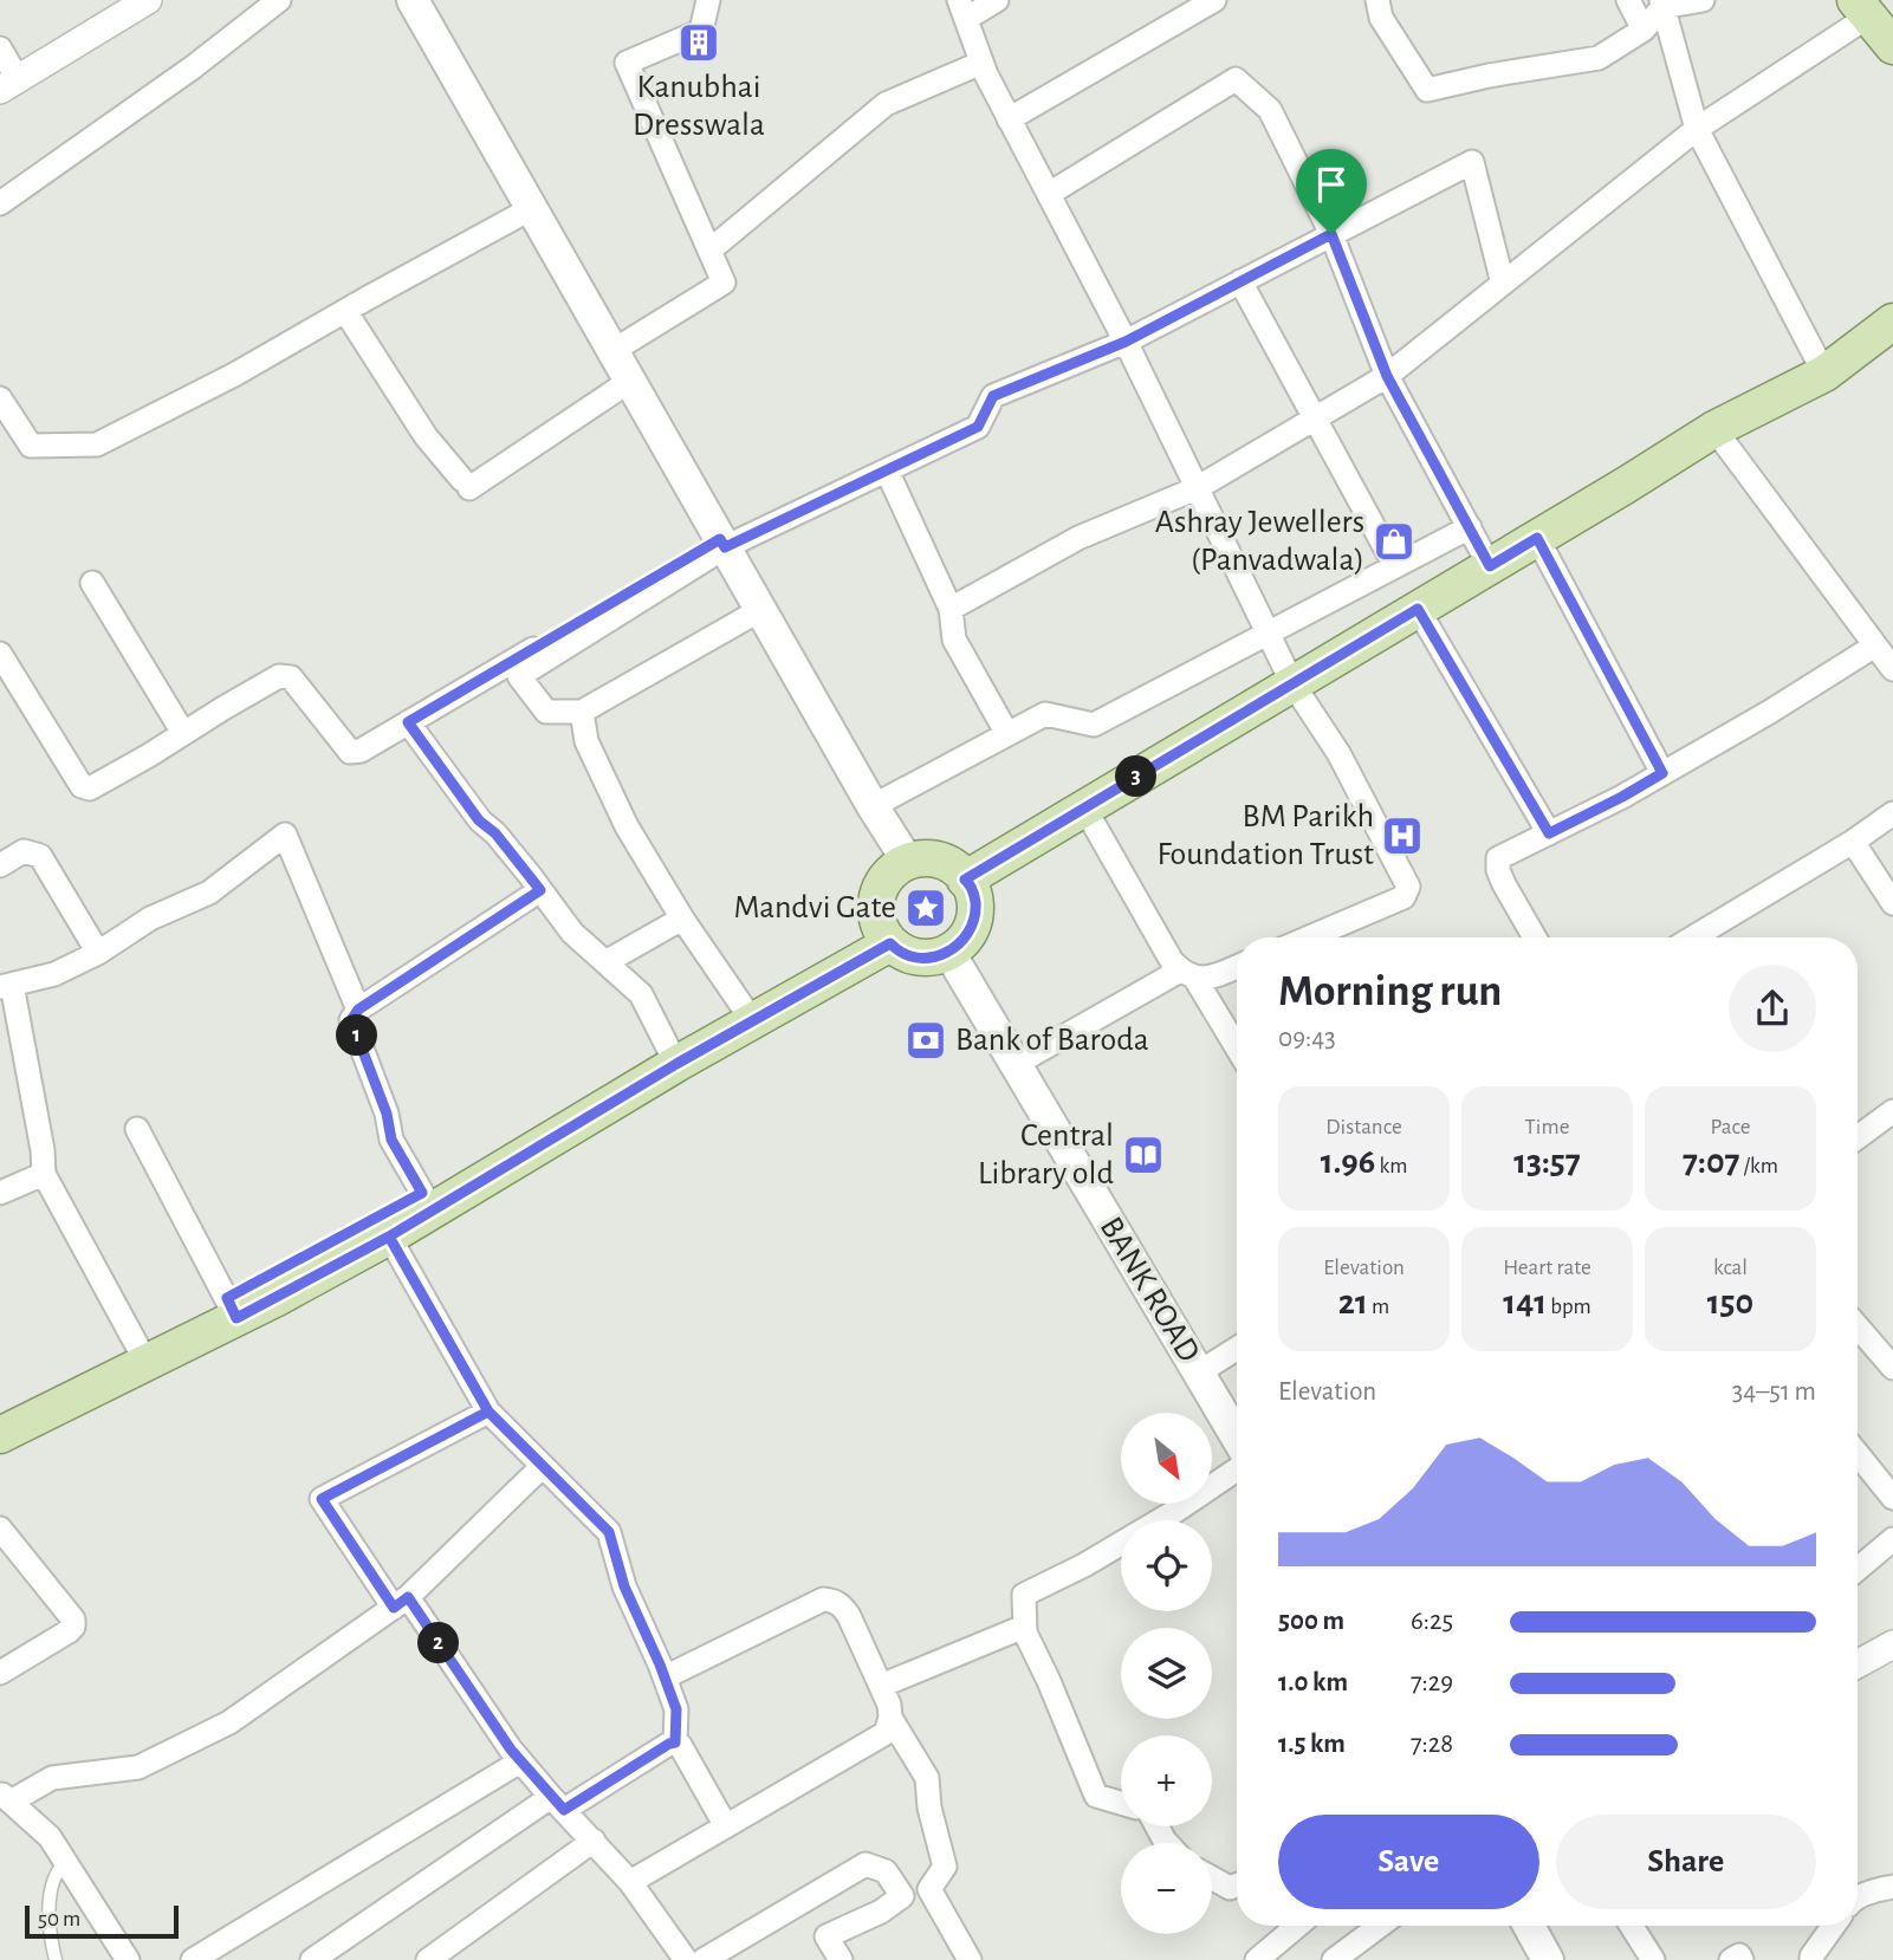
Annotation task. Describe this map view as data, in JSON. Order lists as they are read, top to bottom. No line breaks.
{"streets":{"main road":["BANK ROAD"]},"places":{"building":["Kanubhai Dresswala"],"shop":["Ashray Jewellers (Panvadwala)"],"hospital":["BM Parikh Foundation Trust"],"place":["Mandvi Gate"],"bank":["Bank of Baroda"],"library":["Central Library old"]},"scale_bar":"50 m","north":"bottom right","page":{"pins":["3","1","2"],"heading":["Morning run","09:43"],"stats":[["Distance","1.96 km"],["Time","13:57"],["Pace","7:07 /km"],["Elevation","21 m"],["Heart rate","141 bpm"],["kcal","150"]],"chart":["Elevation","34–51 m"],"map_buttons":["+","−"],"list":[{"name":"500 m","note":"6:25"},{"name":"1.0 km","note":"7:29"},{"name":"1.5 km","note":"7:28"}],"buttons":["Save","Share"],"scale":"50 m"}}
